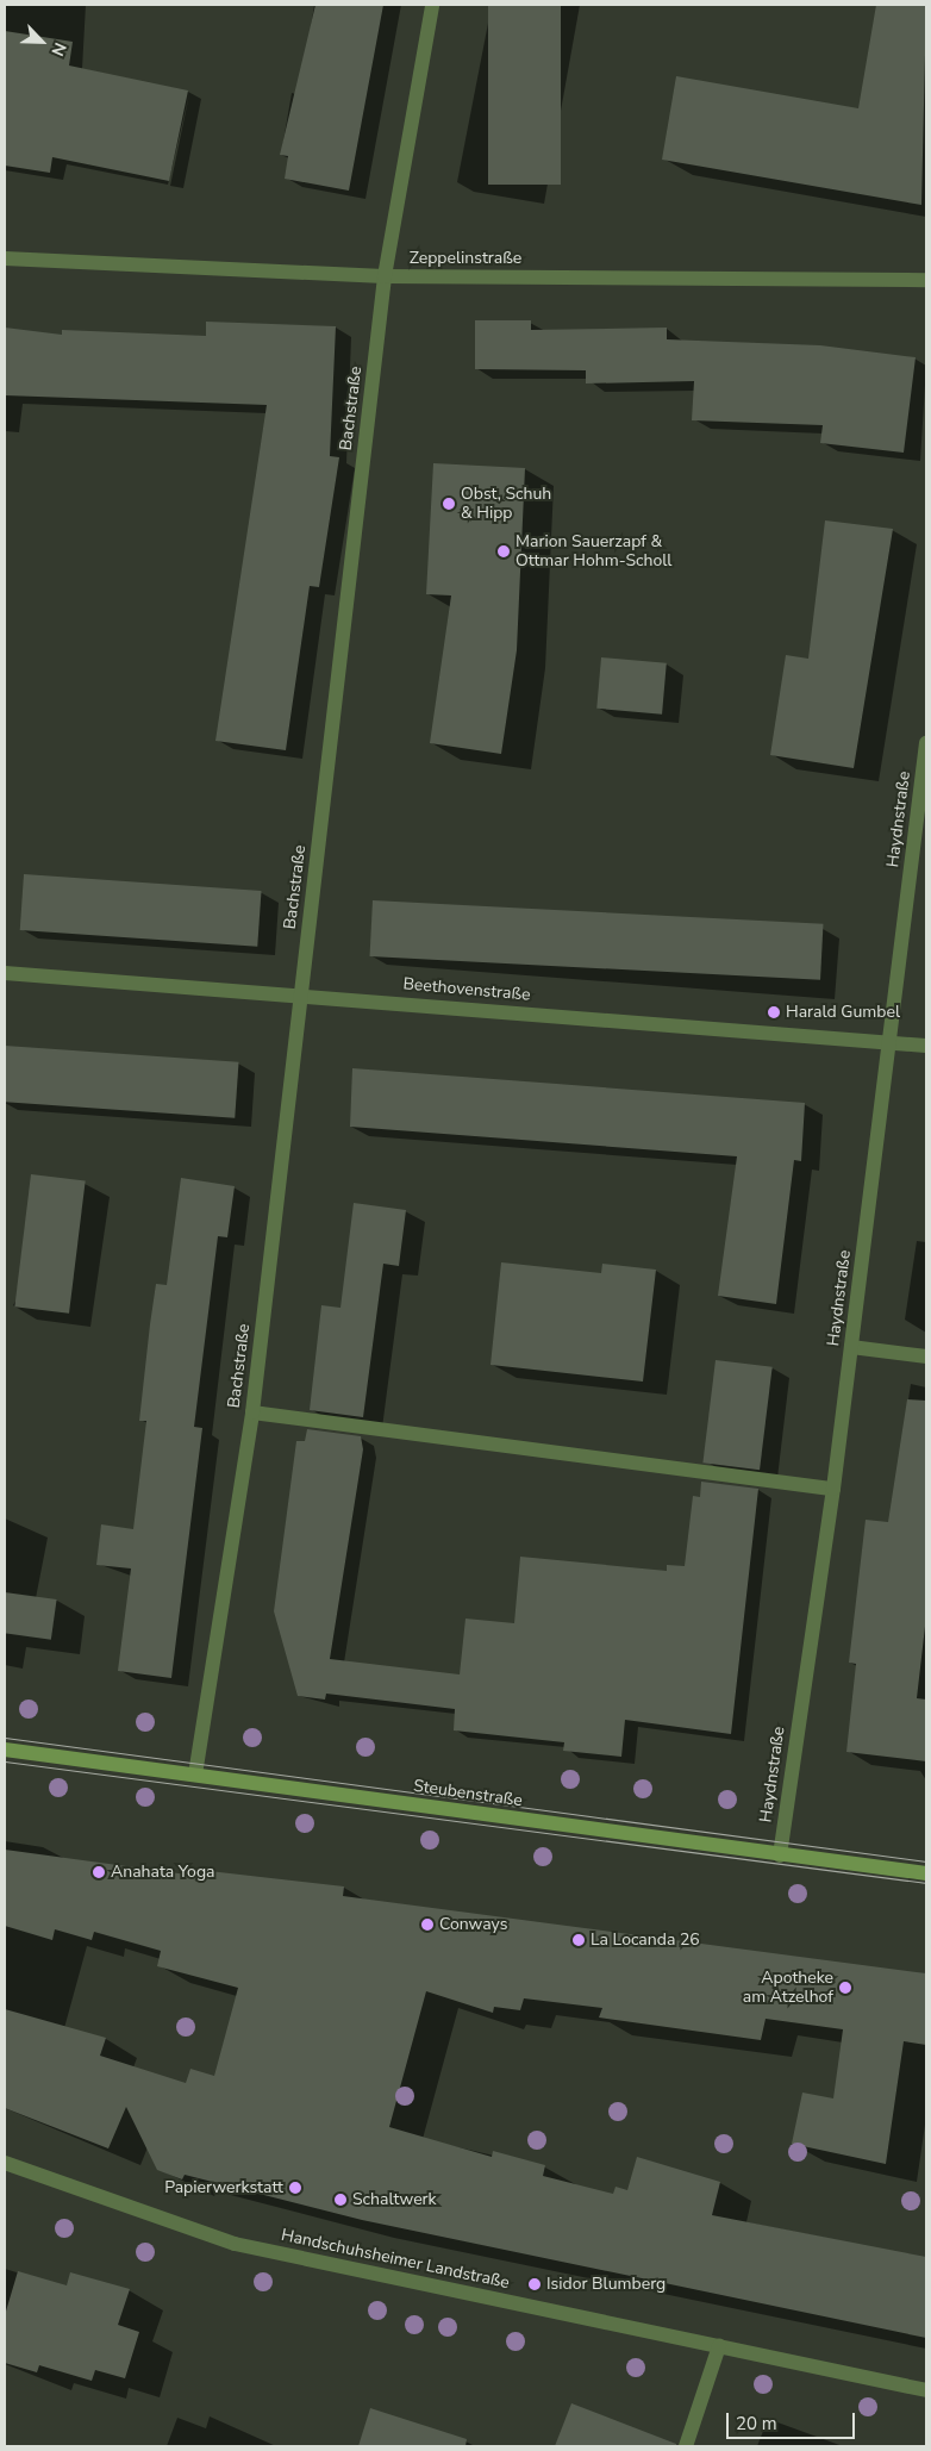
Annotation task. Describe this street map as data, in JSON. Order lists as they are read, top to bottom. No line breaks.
{"streets":{"main road":["Steubenstraße"],"street":["Zeppelinstraße","Bachstraße","Haydnstraße","Beethovenstraße","Handschuhsheimer Landstraße"]},"crossings":[["Zeppelinstraße","Bachstraße"],["Bachstraße","Beethovenstraße"],["Bachstraße","Steubenstraße"],["Haydnstraße","Beethovenstraße"],["Haydnstraße","Steubenstraße"]],"places":["Obst, Schuh & Hipp","Marion Sauerzapf & Ottmar Hohm-Scholl","Harald Gumbel","Anahata Yoga","Conways","La Locanda 26","Apotheke am Atzelhof","Papierwerkstatt","Schaltwerk","Isidor Blumberg"],"scale_bar":"20 m","north":"bottom right"}
